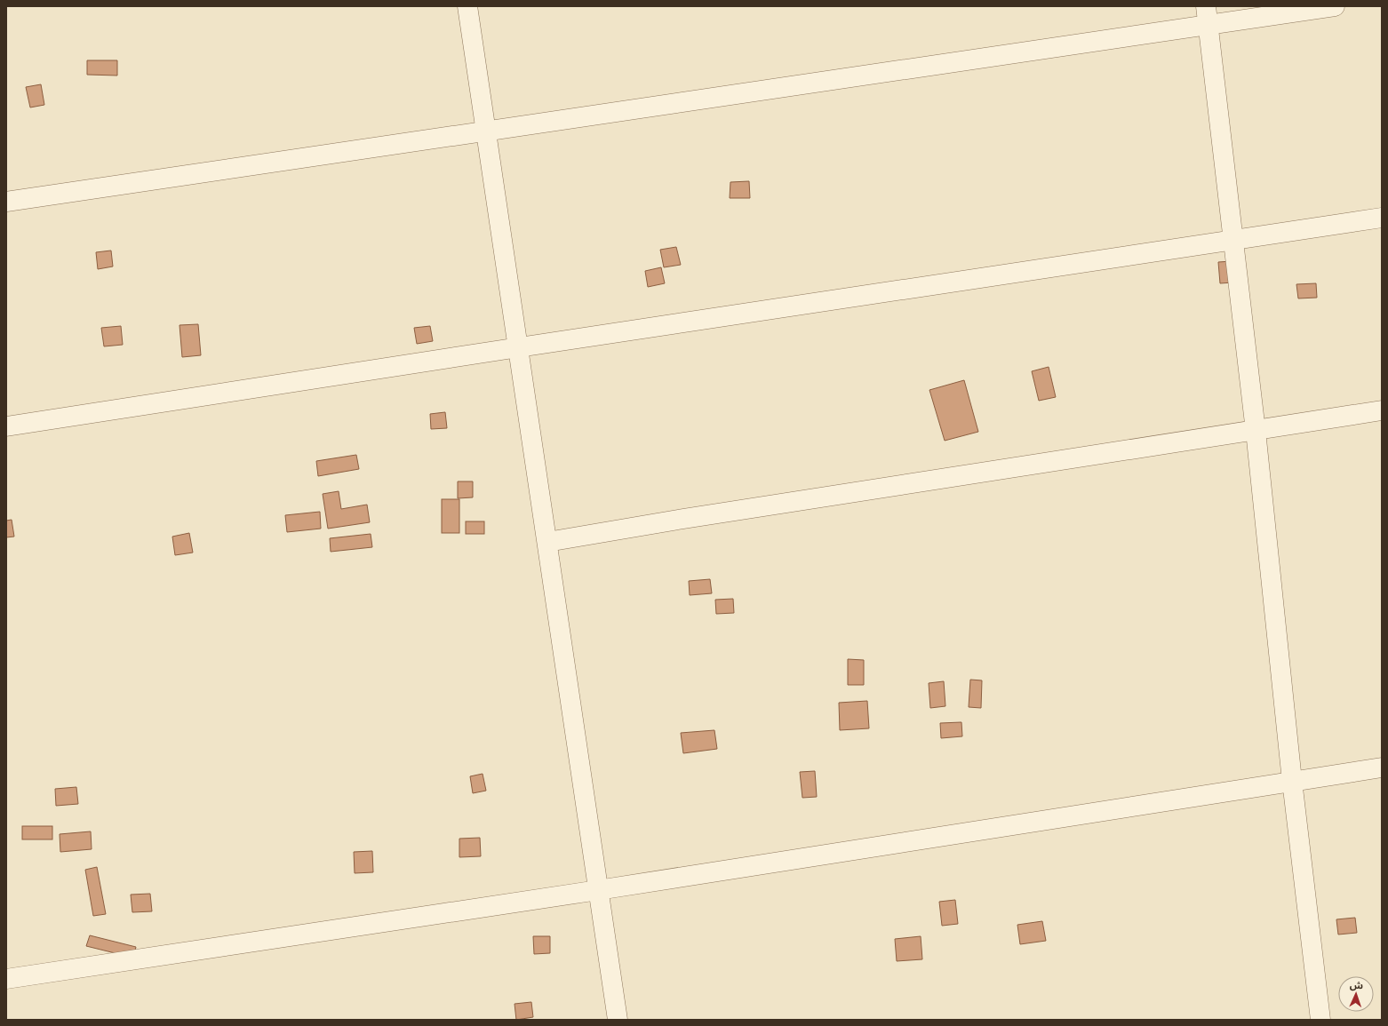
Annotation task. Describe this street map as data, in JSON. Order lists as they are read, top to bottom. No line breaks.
{"north":"top"}
